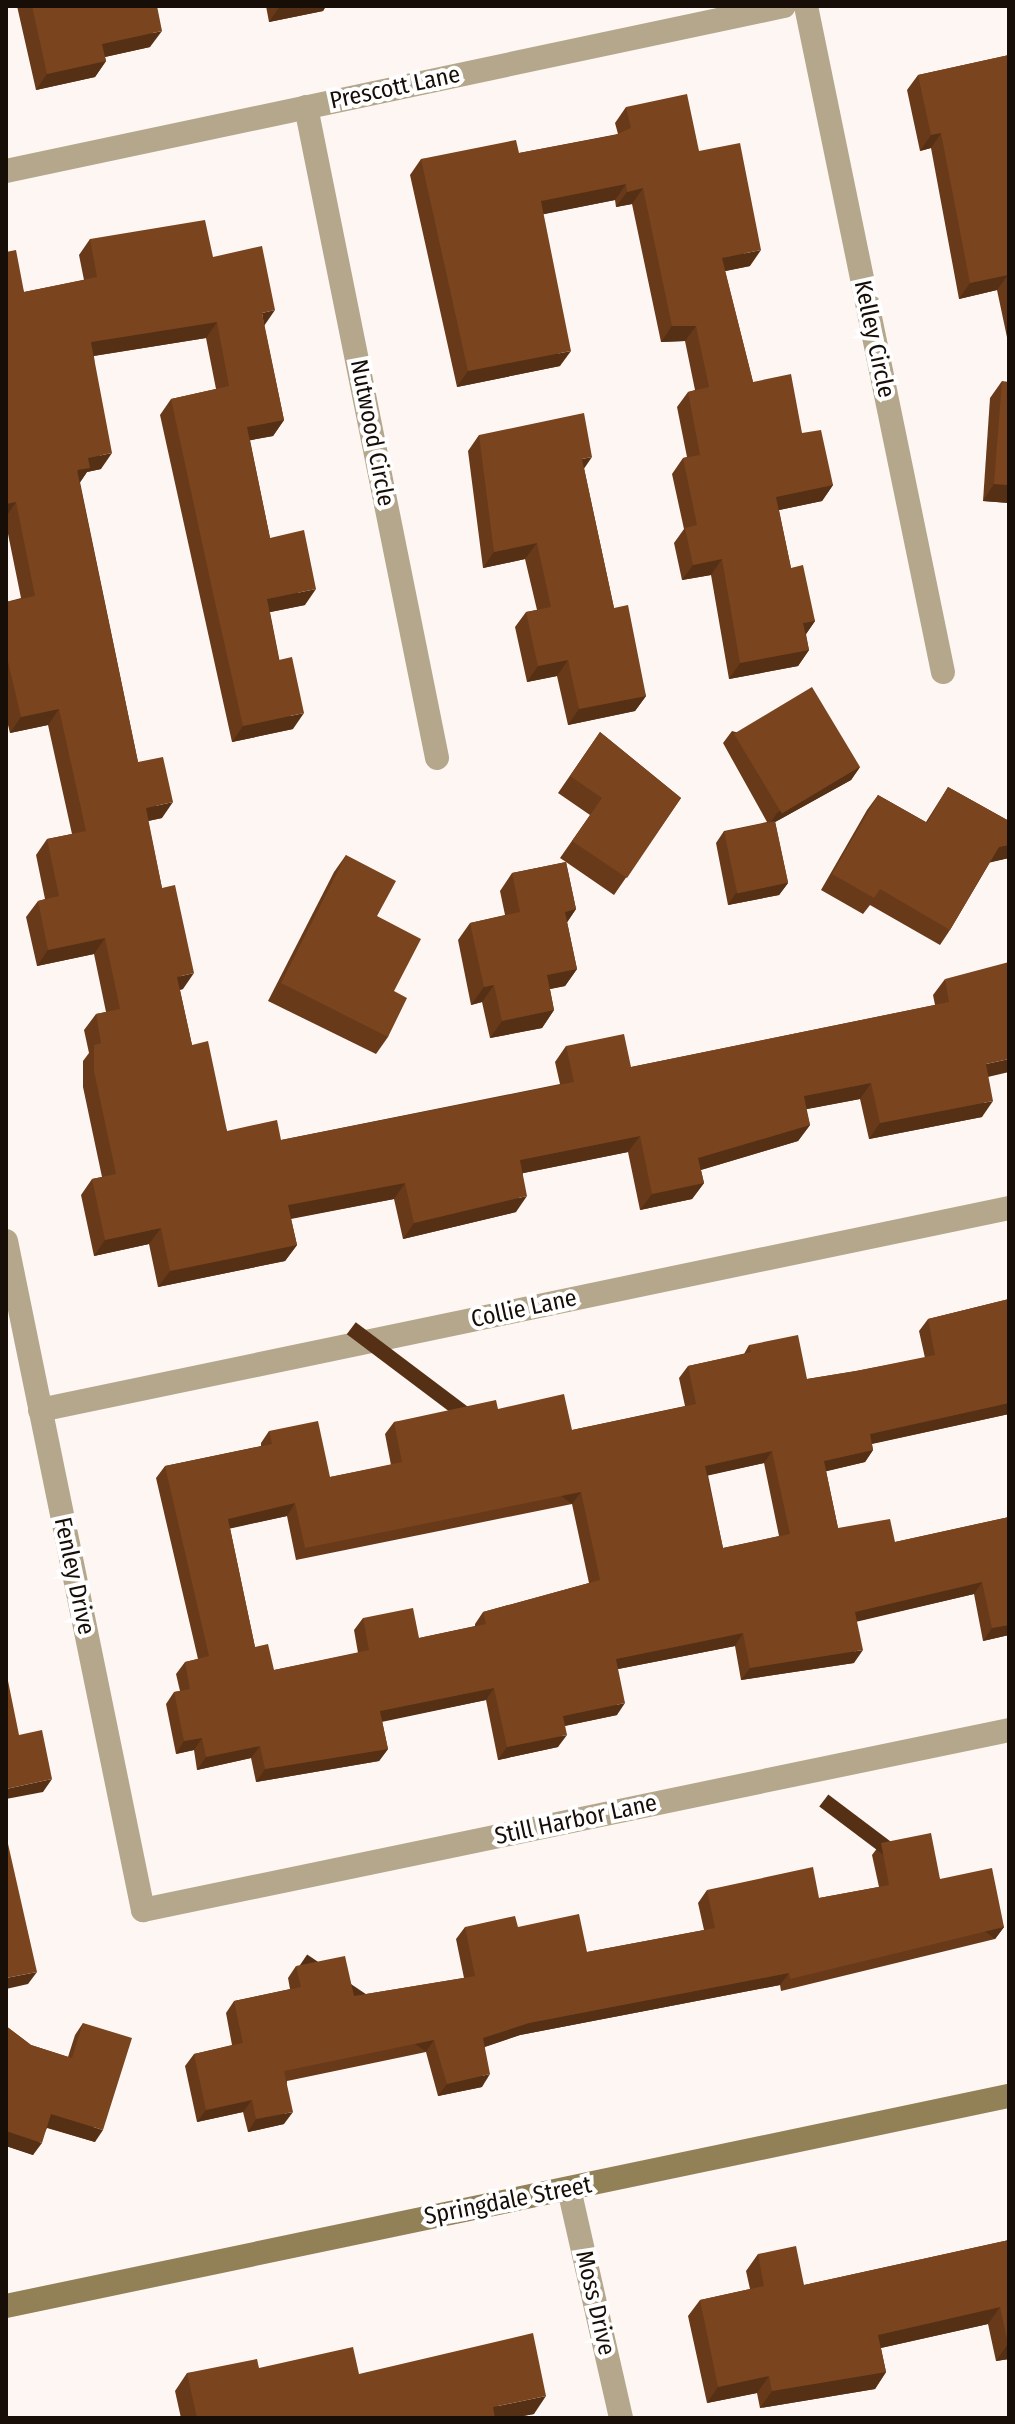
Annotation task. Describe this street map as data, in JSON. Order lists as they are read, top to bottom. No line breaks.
{"streets":{"street":["Prescott Lane","Kelley Circle","Nutwood Circle","Collie Lane","Fenley Drive","Still Harbor Lane","Springdale Street","Moss Drive"]},"crossings":[["Prescott Lane","Nutwood Circle"],["Collie Lane","Fenley Drive"],["Fenley Drive","Still Harbor Lane"],["Springdale Street","Moss Drive"]]}
